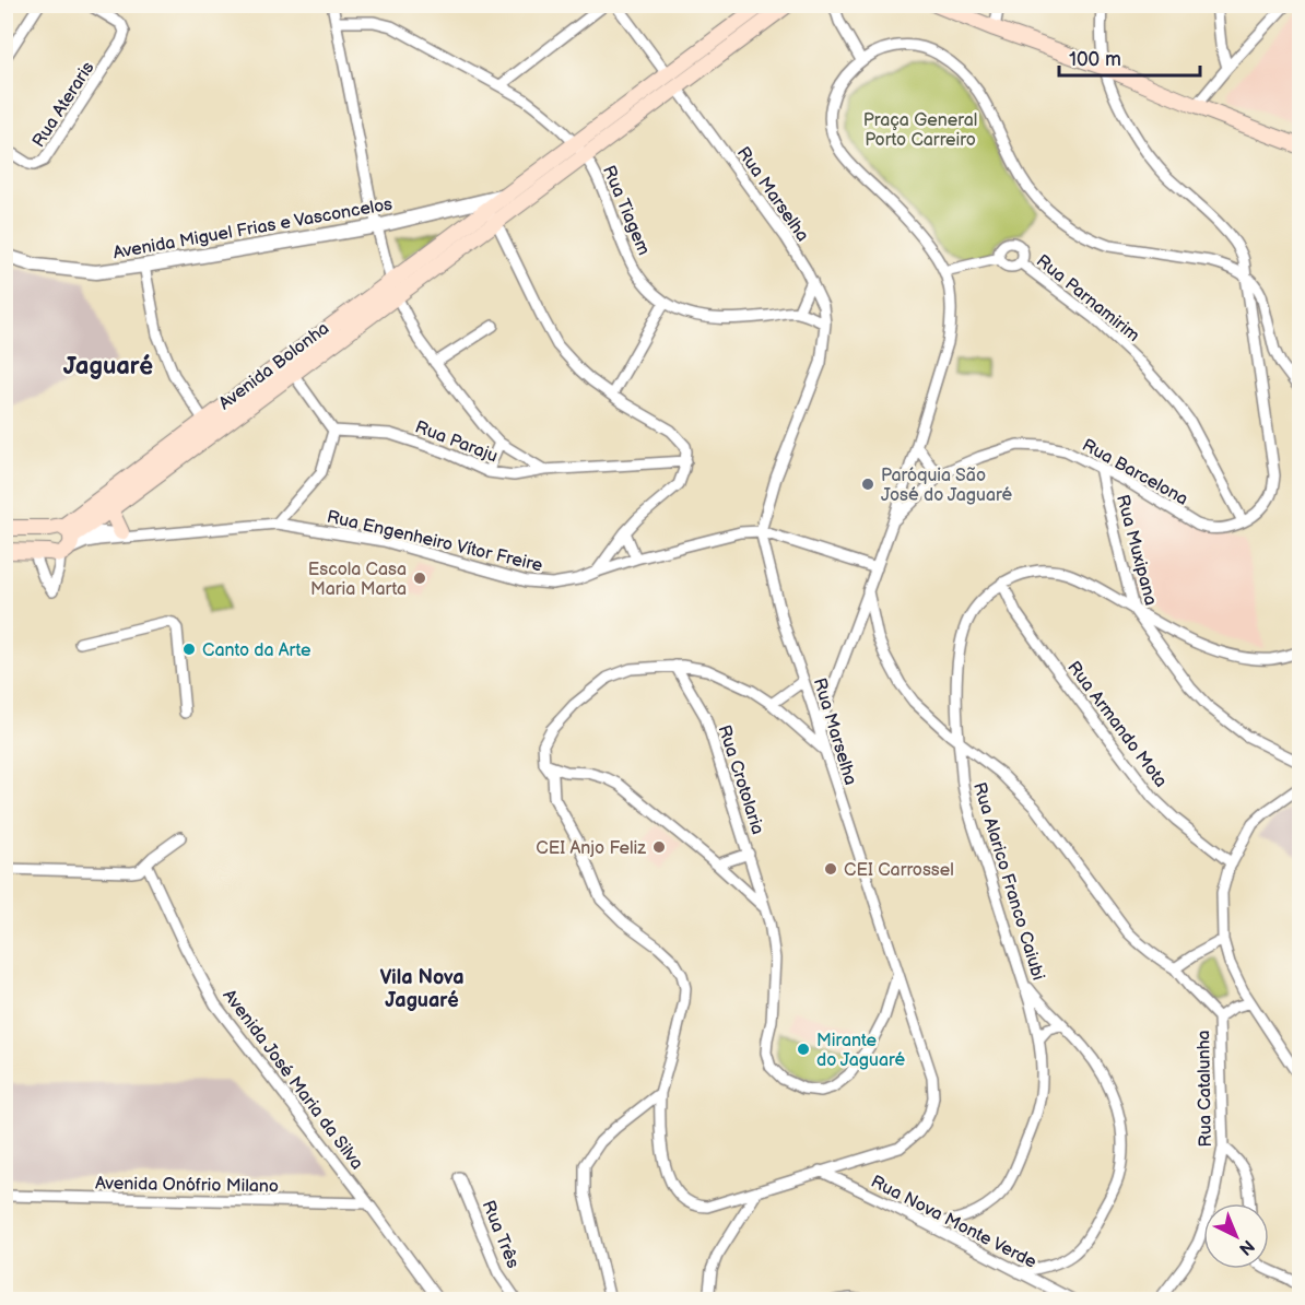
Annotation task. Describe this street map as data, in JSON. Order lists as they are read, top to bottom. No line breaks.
{"streets":{"main road":["Avenida Bolonha"],"street":["Rua Ateraris","Rua Marselha","Rua Tiagem","Avenida Miguel Frias e Vasconcelos","Rua Parnamirim","Rua Paraju","Rua Barcelona","Rua Engenheiro Vítor Freire","Rua Muxipana","Rua Armando Mota","Rua Crotolaria","Rua Alarico Franco Caiubi","Avenida José Maria da Silva","Rua Catalunha","Avenida Onófrio Milano","Rua Nova Monte Verde","Rua Três"]},"crossings":[["Rua Marselha","Avenida Bolonha"],["Rua Marselha","Rua Barcelona"],["Rua Marselha","Rua Engenheiro Vítor Freire"],["Rua Marselha","Rua Crotolaria"],["Rua Marselha","Rua Nova Monte Verde"],["Rua Tiagem","Avenida Bolonha"],["Avenida Miguel Frias e Vasconcelos","Avenida Bolonha"],["Rua Parnamirim","Rua Barcelona"],["Avenida Bolonha","Rua Engenheiro Vítor Freire"],["Rua Barcelona","Rua Muxipana"],["Rua Muxipana","Rua Alarico Franco Caiubi"],["Rua Armando Mota","Rua Alarico Franco Caiubi"],["Rua Alarico Franco Caiubi","Rua Nova Monte Verde"],["Avenida José Maria da Silva","Avenida Onófrio Milano"]],"districts":["Jaguaré","Vila Nova Jaguaré"],"parks":["Praça General Porto Carreiro"],"places":["Paróquia São José do Jaguaré","Escola Casa Maria Marta","Canto da Arte","CEI Anjo Feliz","CEI Carrossel","Mirante do Jaguaré"],"scale_bar":"100 m","north":"bottom right"}
